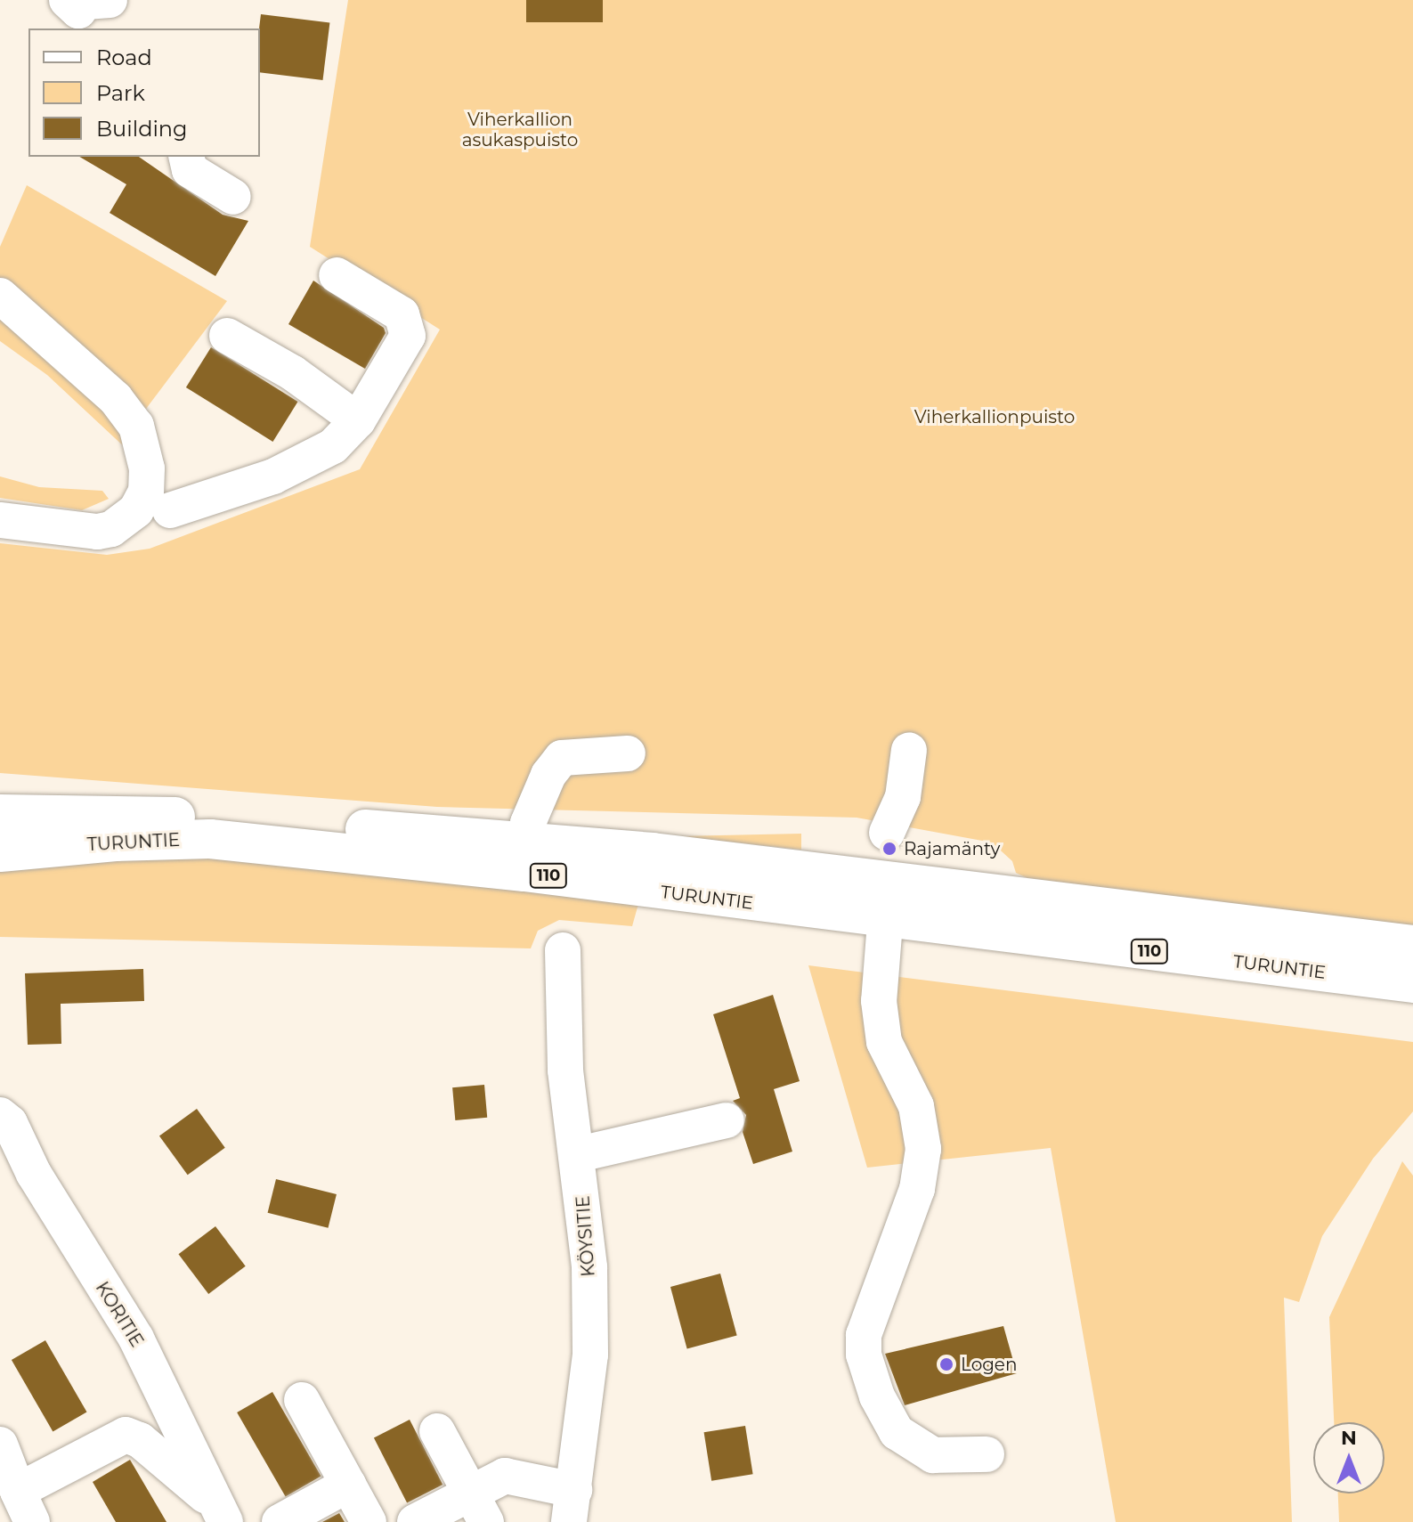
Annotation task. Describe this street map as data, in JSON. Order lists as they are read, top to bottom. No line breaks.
{"streets":{"main road":["TURUNTIE","110"],"street":["KÖYSITIE","KORITIE"]},"parks":["Viherkallion asukaspuisto","Viherkallionpuisto"],"places":["Rajamänty","Logen"],"legend":["Road","Park","Building"],"north":"top"}
